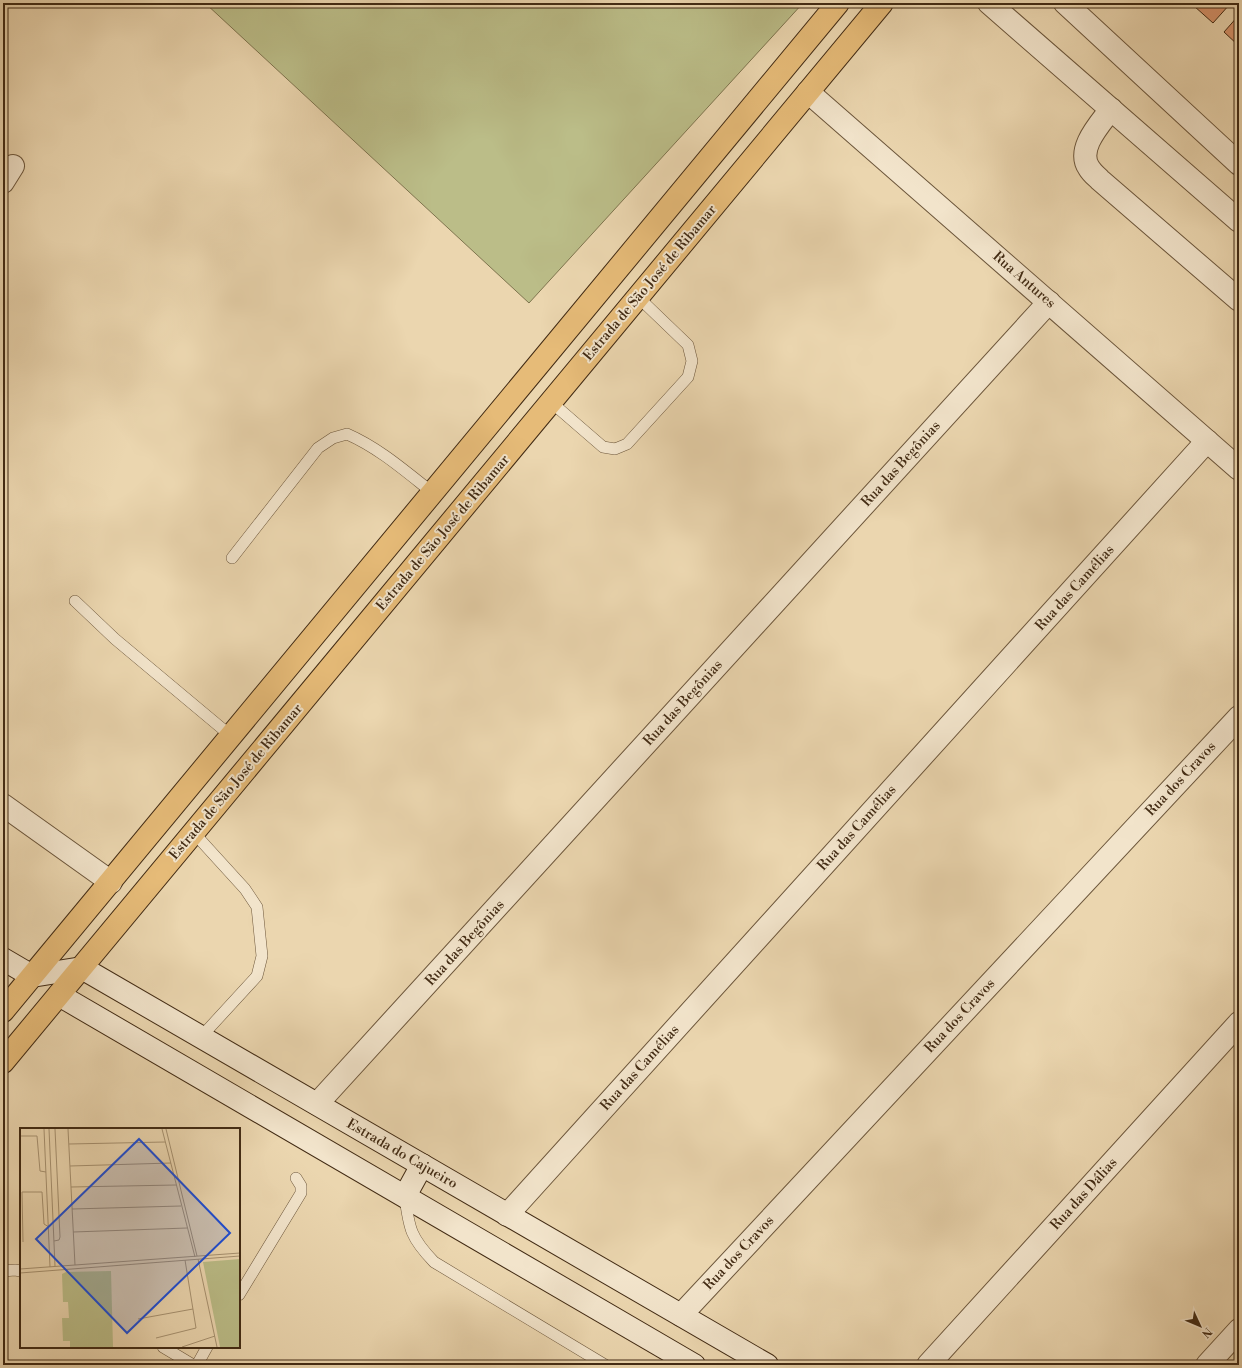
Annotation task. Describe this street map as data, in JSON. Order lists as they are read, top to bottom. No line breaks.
{"streets":{"main road":["Estrada de São José de Ribamar"],"street":["Rua Antures","Rua das Begônias","Rua das Camélias","Rua dos Cravos","Estrada do Cajueiro","Rua das Dálias"]},"crossings":[["Rua Antures","Estrada de São José de Ribamar"],["Rua Antures","Rua das Begônias"],["Rua Antures","Rua das Camélias"],["Estrada de São José de Ribamar","Estrada do Cajueiro"],["Rua das Begônias","Estrada do Cajueiro"],["Rua das Camélias","Estrada do Cajueiro"],["Rua dos Cravos","Estrada do Cajueiro"]],"north":"bottom right"}
